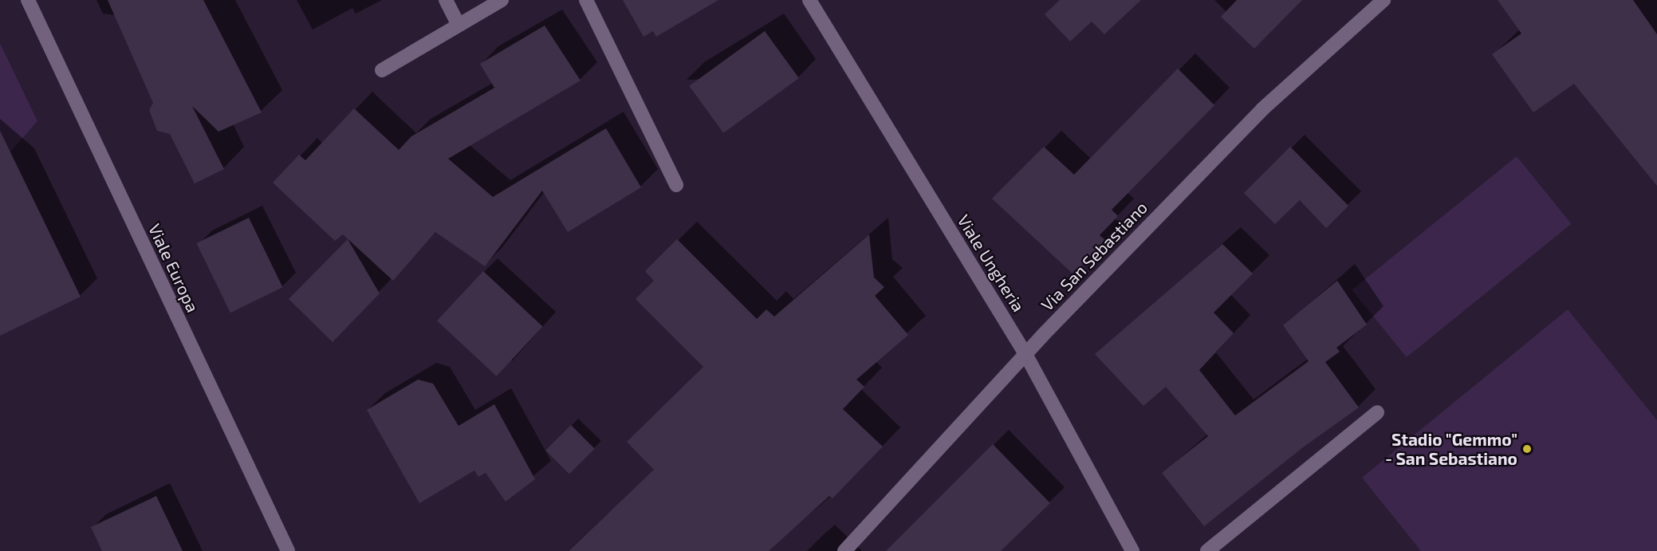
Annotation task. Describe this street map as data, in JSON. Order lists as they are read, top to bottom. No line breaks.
{"streets":{"street":["Via San Sebastiano","Viale Ungheria","Viale Europa"]},"crossings":[["Via San Sebastiano","Viale Ungheria"]],"places":["Stadio \"Gemmo\" - San Sebastiano"]}
